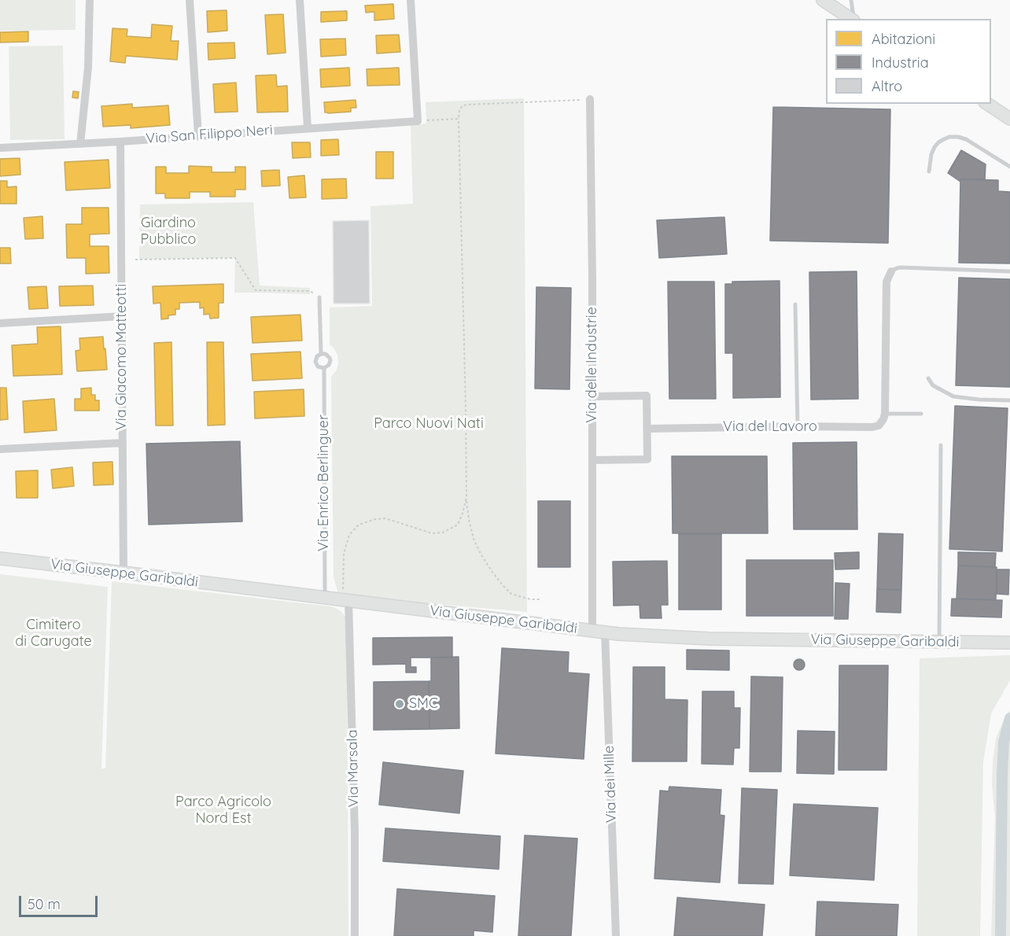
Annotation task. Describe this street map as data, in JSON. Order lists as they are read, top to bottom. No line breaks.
{"streets":{"street":["Via San Filippo Neri","Via Giacomo Matteotti","Via delle Industrie","Via del Lavoro","Via Giuseppe Garibaldi","Via Marsala","Via dei Mille"],"lane":["Via Enrico Berlinguer"]},"crossings":[["Via San Filippo Neri","Via Giacomo Matteotti"],["Via Giacomo Matteotti","Via Giuseppe Garibaldi"],["Via delle Industrie","Via Giuseppe Garibaldi"],["Via Enrico Berlinguer","Via Giuseppe Garibaldi"],["Via Giuseppe Garibaldi","Via Marsala"],["Via Giuseppe Garibaldi","Via dei Mille"]],"parks":["Giardino Pubblico","Parco Nuovi Nati","Cimitero di Carugate","Parco Agricolo Nord Est"],"places":["SMC"],"legend":["Abitazioni","Industria","Altro"],"scale_bar":"50 m"}
